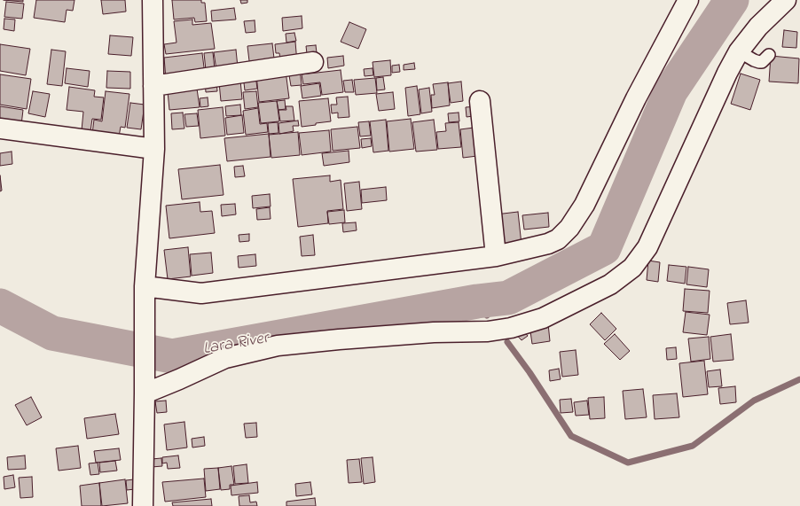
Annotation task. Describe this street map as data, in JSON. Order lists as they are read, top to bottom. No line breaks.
{"water":["Lara River"]}
